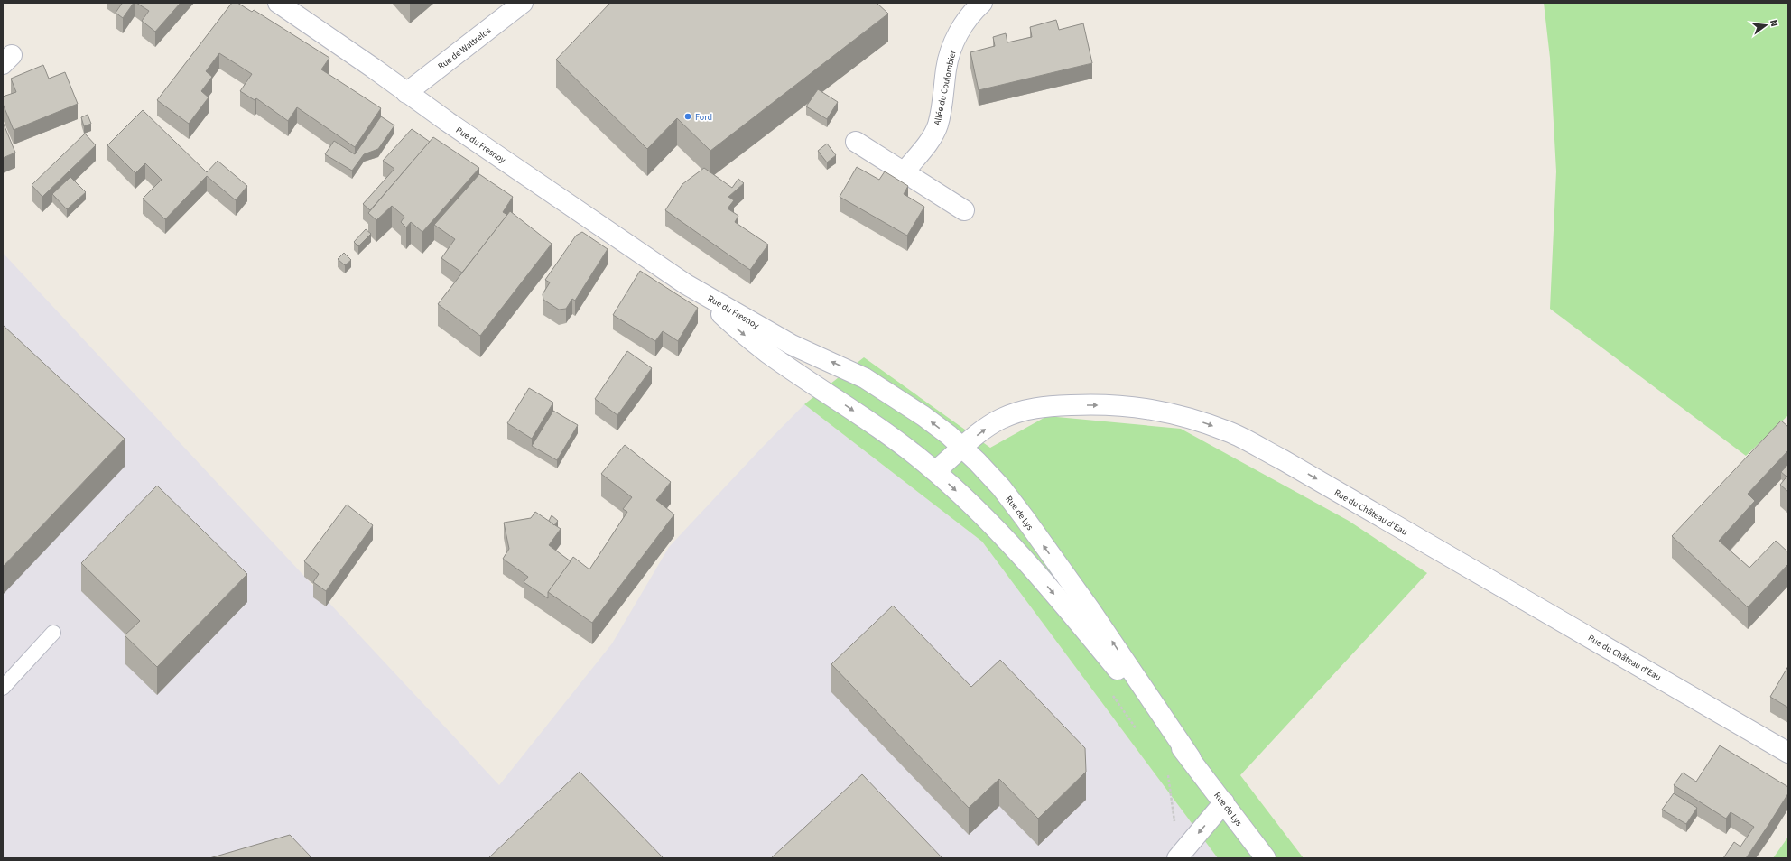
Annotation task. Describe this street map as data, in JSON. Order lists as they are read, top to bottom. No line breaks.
{"streets":{"street":["Rue de Wattrelos","Allée du Coulombier","Rue du Fresnoy","Rue du Château d'Eau","Rue de Lys"]},"crossings":[["Rue de Wattrelos","Rue du Fresnoy"],["Rue du Fresnoy","Rue de Lys"],["Rue du Château d'Eau","Rue de Lys"]],"one_way":["Rue du Château d'Eau"],"places":["Ford"],"north":"right"}
